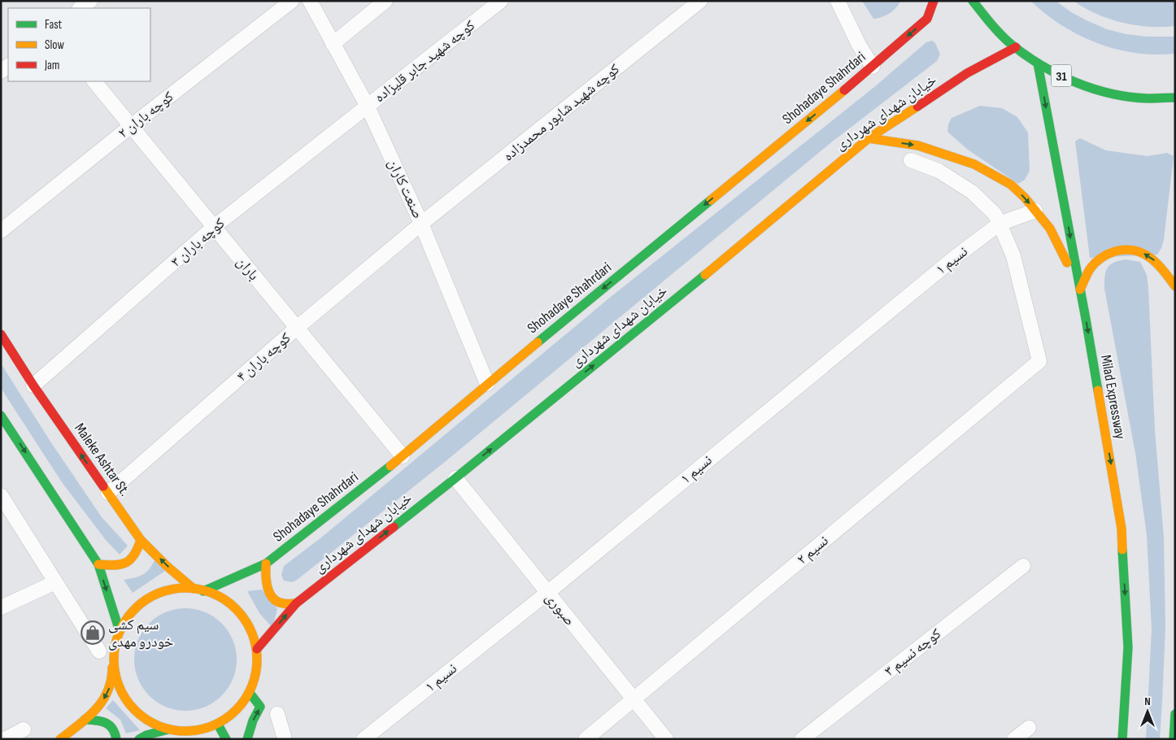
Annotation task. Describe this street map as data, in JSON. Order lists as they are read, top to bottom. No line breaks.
{"streets":{"main road":["31","Shohadaye Shahrdari","خیابان شهدای شهرداری","Milad Expressway","Maleke Ashtar St."],"street":["کوچه شهید جابر قلیزاده","کوچه شهید شاپور محمدزاده","کوچه باران ۲","صنعت کاران","کوچه باران ۳","نسیم ۱","باران","کوچه باران ۴","نسیم ۲","صبوری","کوچه نسیم ۳"]},"crossings":[["کوچه شهید جابر قلیزاده","صنعت کاران"],["کوچه شهید جابر قلیزاده","کوچه باران ۳"],["31","خیابان شهدای شهرداری"],["31","Milad Expressway"],["Shohadaye Shahrdari","خیابان شهدای شهرداری"],["Shohadaye Shahrdari","صنعت کاران"],["Shohadaye Shahrdari","باران"],["Shohadaye Shahrdari","Maleke Ashtar St."],["کوچه شهید شاپور محمدزاده","صنعت کاران"],["کوچه شهید شاپور محمدزاده","کوچه باران ۴"],["خیابان شهدای شهرداری","Maleke Ashtar St."],["خیابان شهدای شهرداری","صبوری"],["کوچه باران ۲","باران"],["صنعت کاران","کوچه باران ۳"],["صنعت کاران","کوچه باران ۴"],["کوچه باران ۳","باران"],["کوچه باران ۳","Maleke Ashtar St."],["نسیم ۱","نسیم ۲"],["نسیم ۱","صبوری"],["باران","کوچه باران ۴"],["کوچه باران ۴","Maleke Ashtar St."],["نسیم ۲","صبوری"]],"one_way":["Shohadaye Shahrdari","خیابان شهدای شهرداری","Milad Expressway"],"places":{"shop":["سیم کشی خودرو مهدی"]},"legend":["Fast","Slow","Jam"],"north":"top"}
